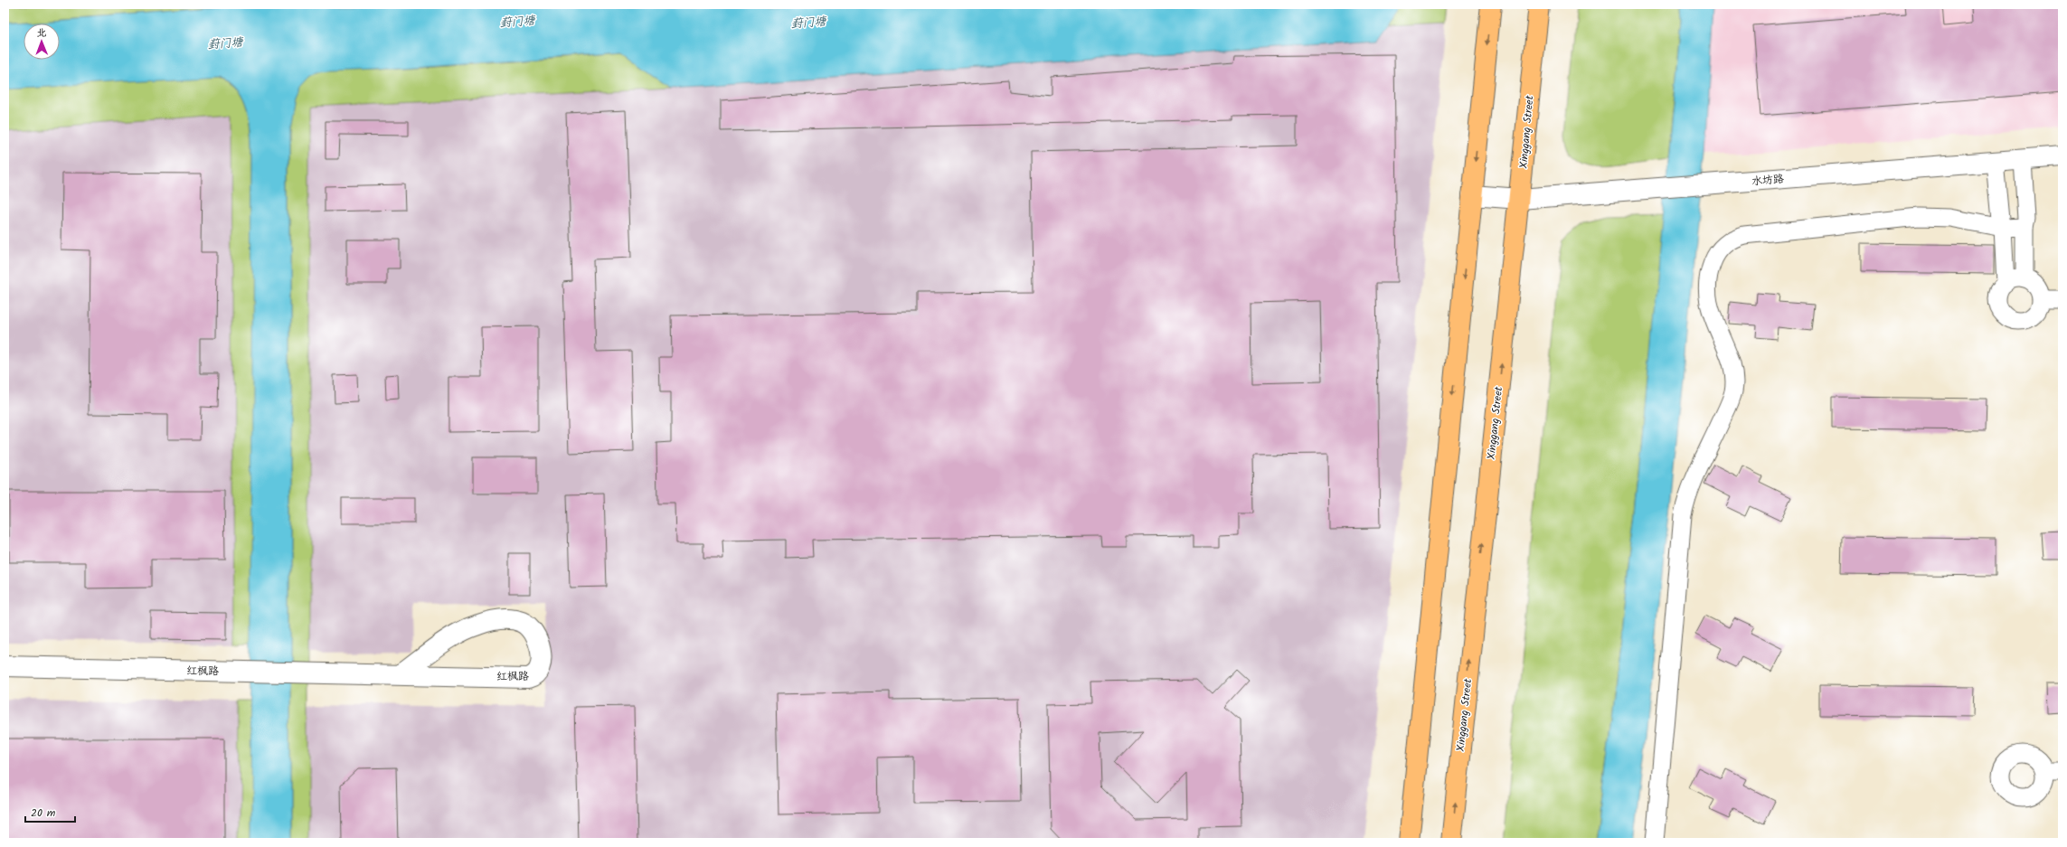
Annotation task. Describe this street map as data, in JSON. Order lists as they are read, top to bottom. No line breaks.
{"streets":{"main road":["Xinggang Street"],"street":["水坊路","红枫路"]},"crossings":[["Xinggang Street","水坊路"]],"water":["葑门塘"],"scale_bar":"20 m","north":"top"}
